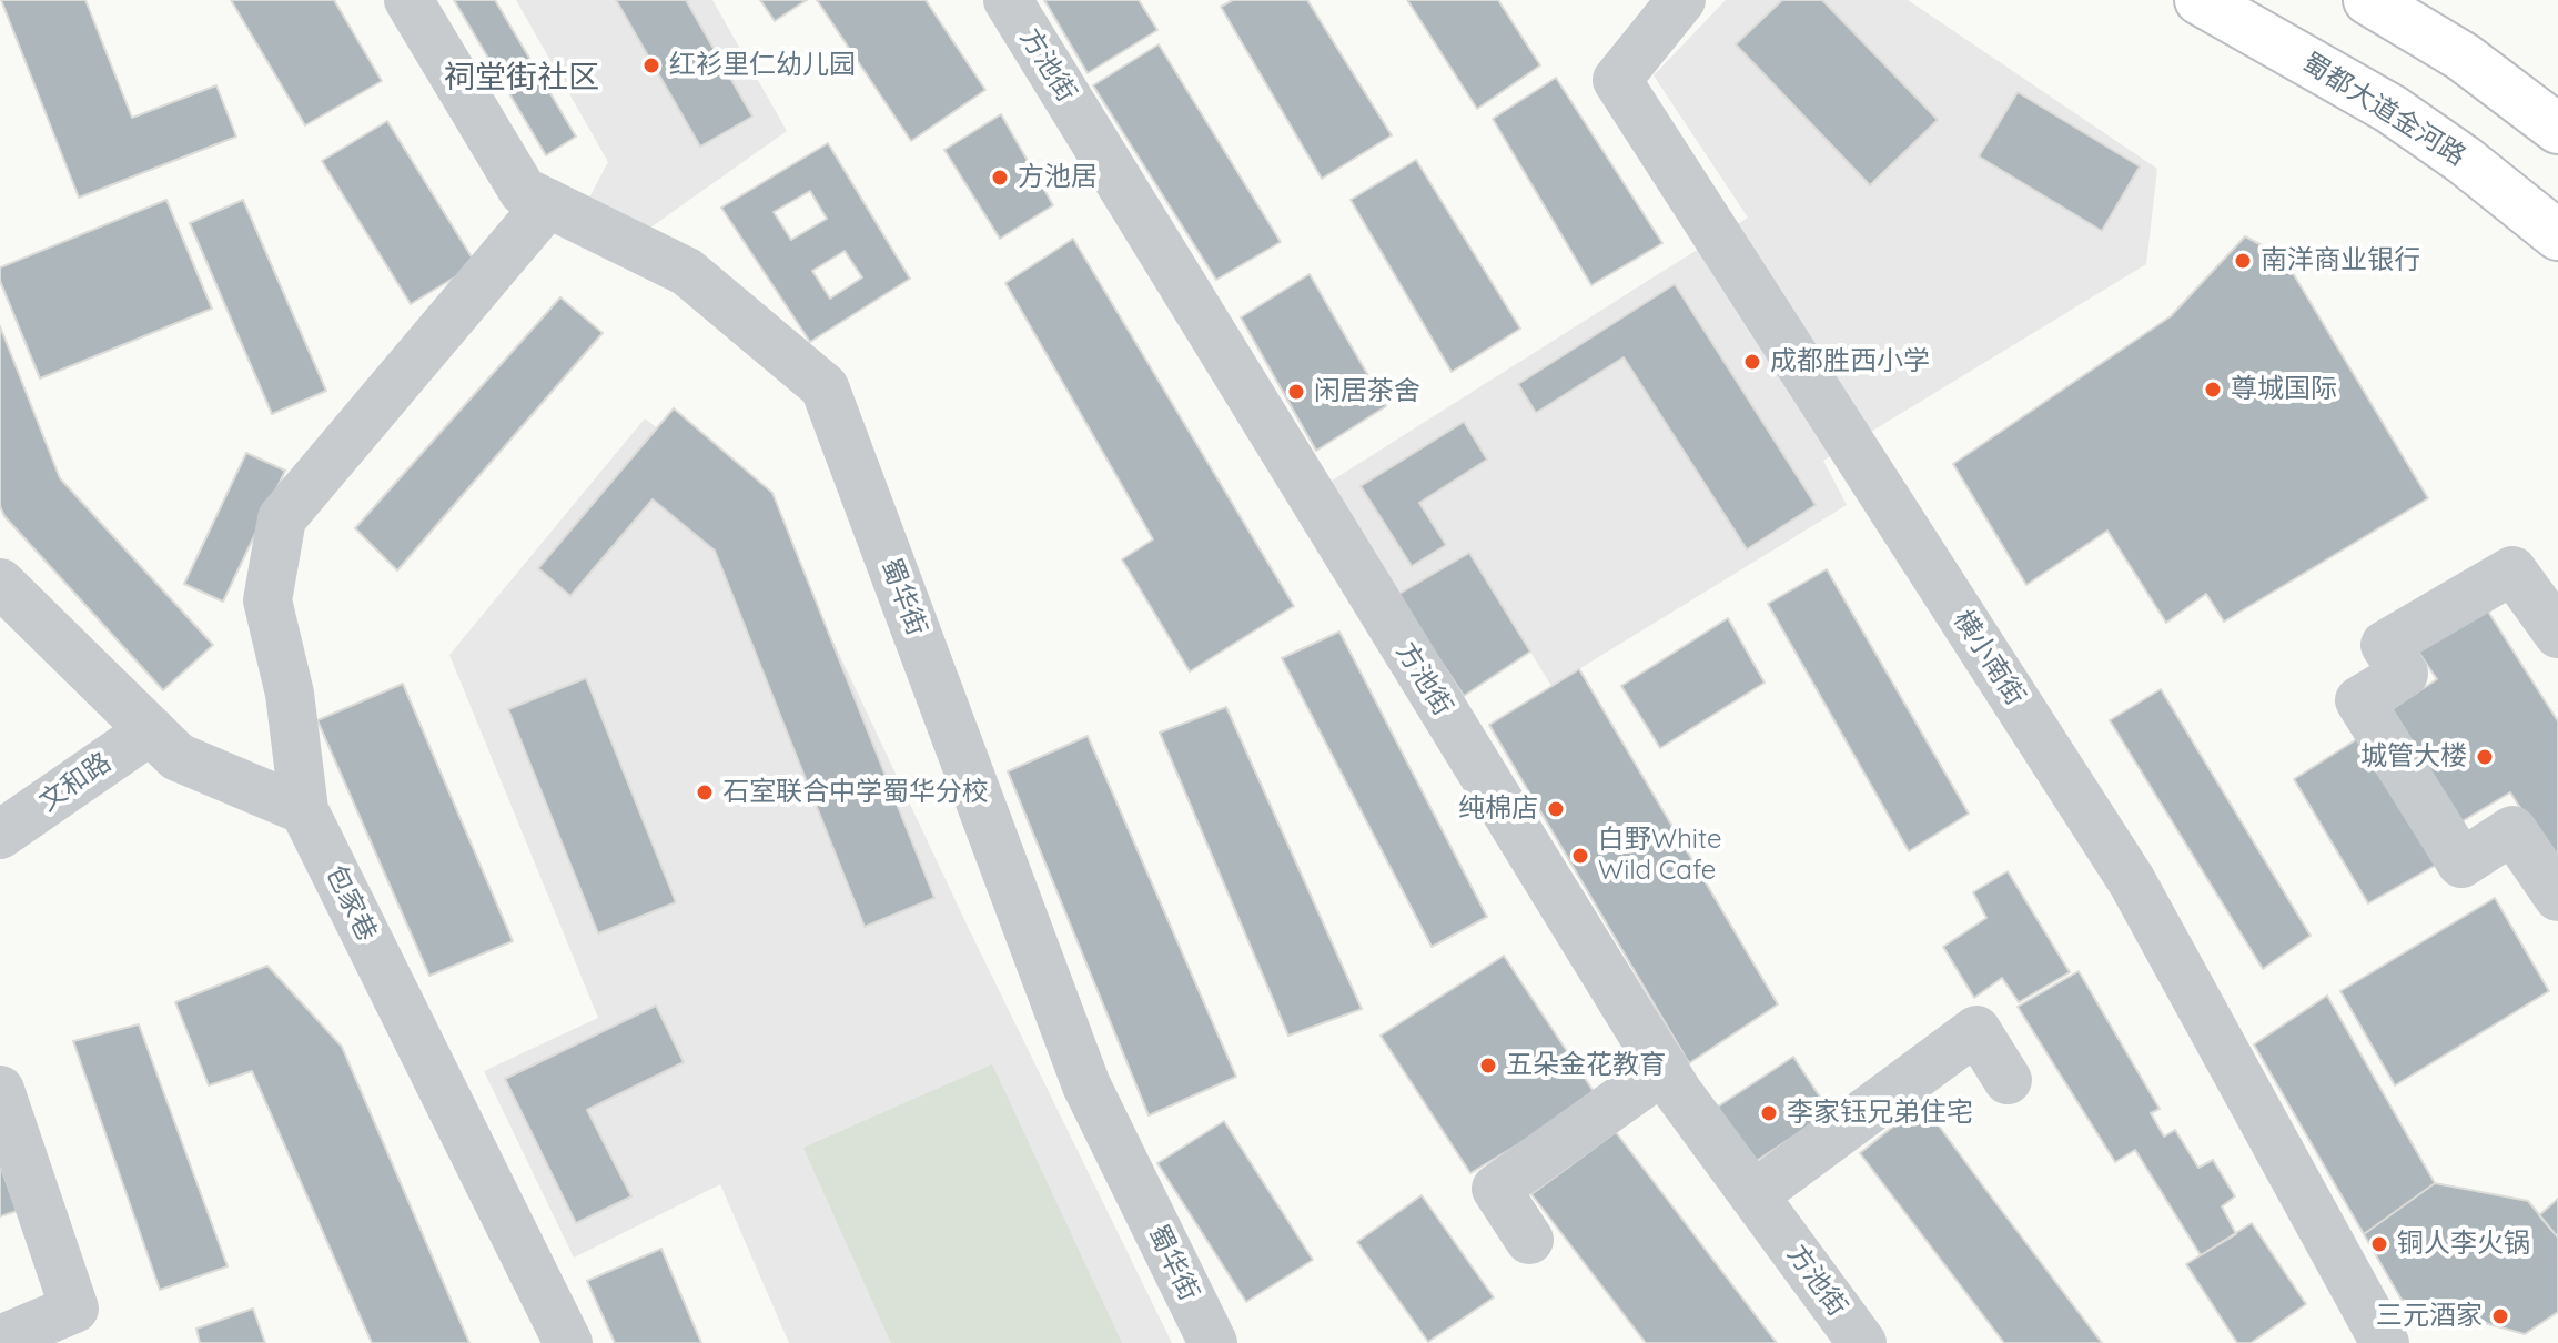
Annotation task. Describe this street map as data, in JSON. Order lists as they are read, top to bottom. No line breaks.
{"streets":{"main road":["蜀都大道金河路"],"street":["方池街","蜀华街","横小南街","文和路","包家巷"]},"crossings":[["蜀华街","包家巷"]],"districts":["祠堂街社区"],"places":["红衫里仁幼儿园","方池居","南洋商业银行","成都胜西小学","尊城国际","闲居茶舍","城管大楼","石室联合中学蜀华分校","纯棉店","白野White Wild Cafe","五朵金花教育","李家钰兄弟住宅","铜人李火锅","三元酒家"]}
